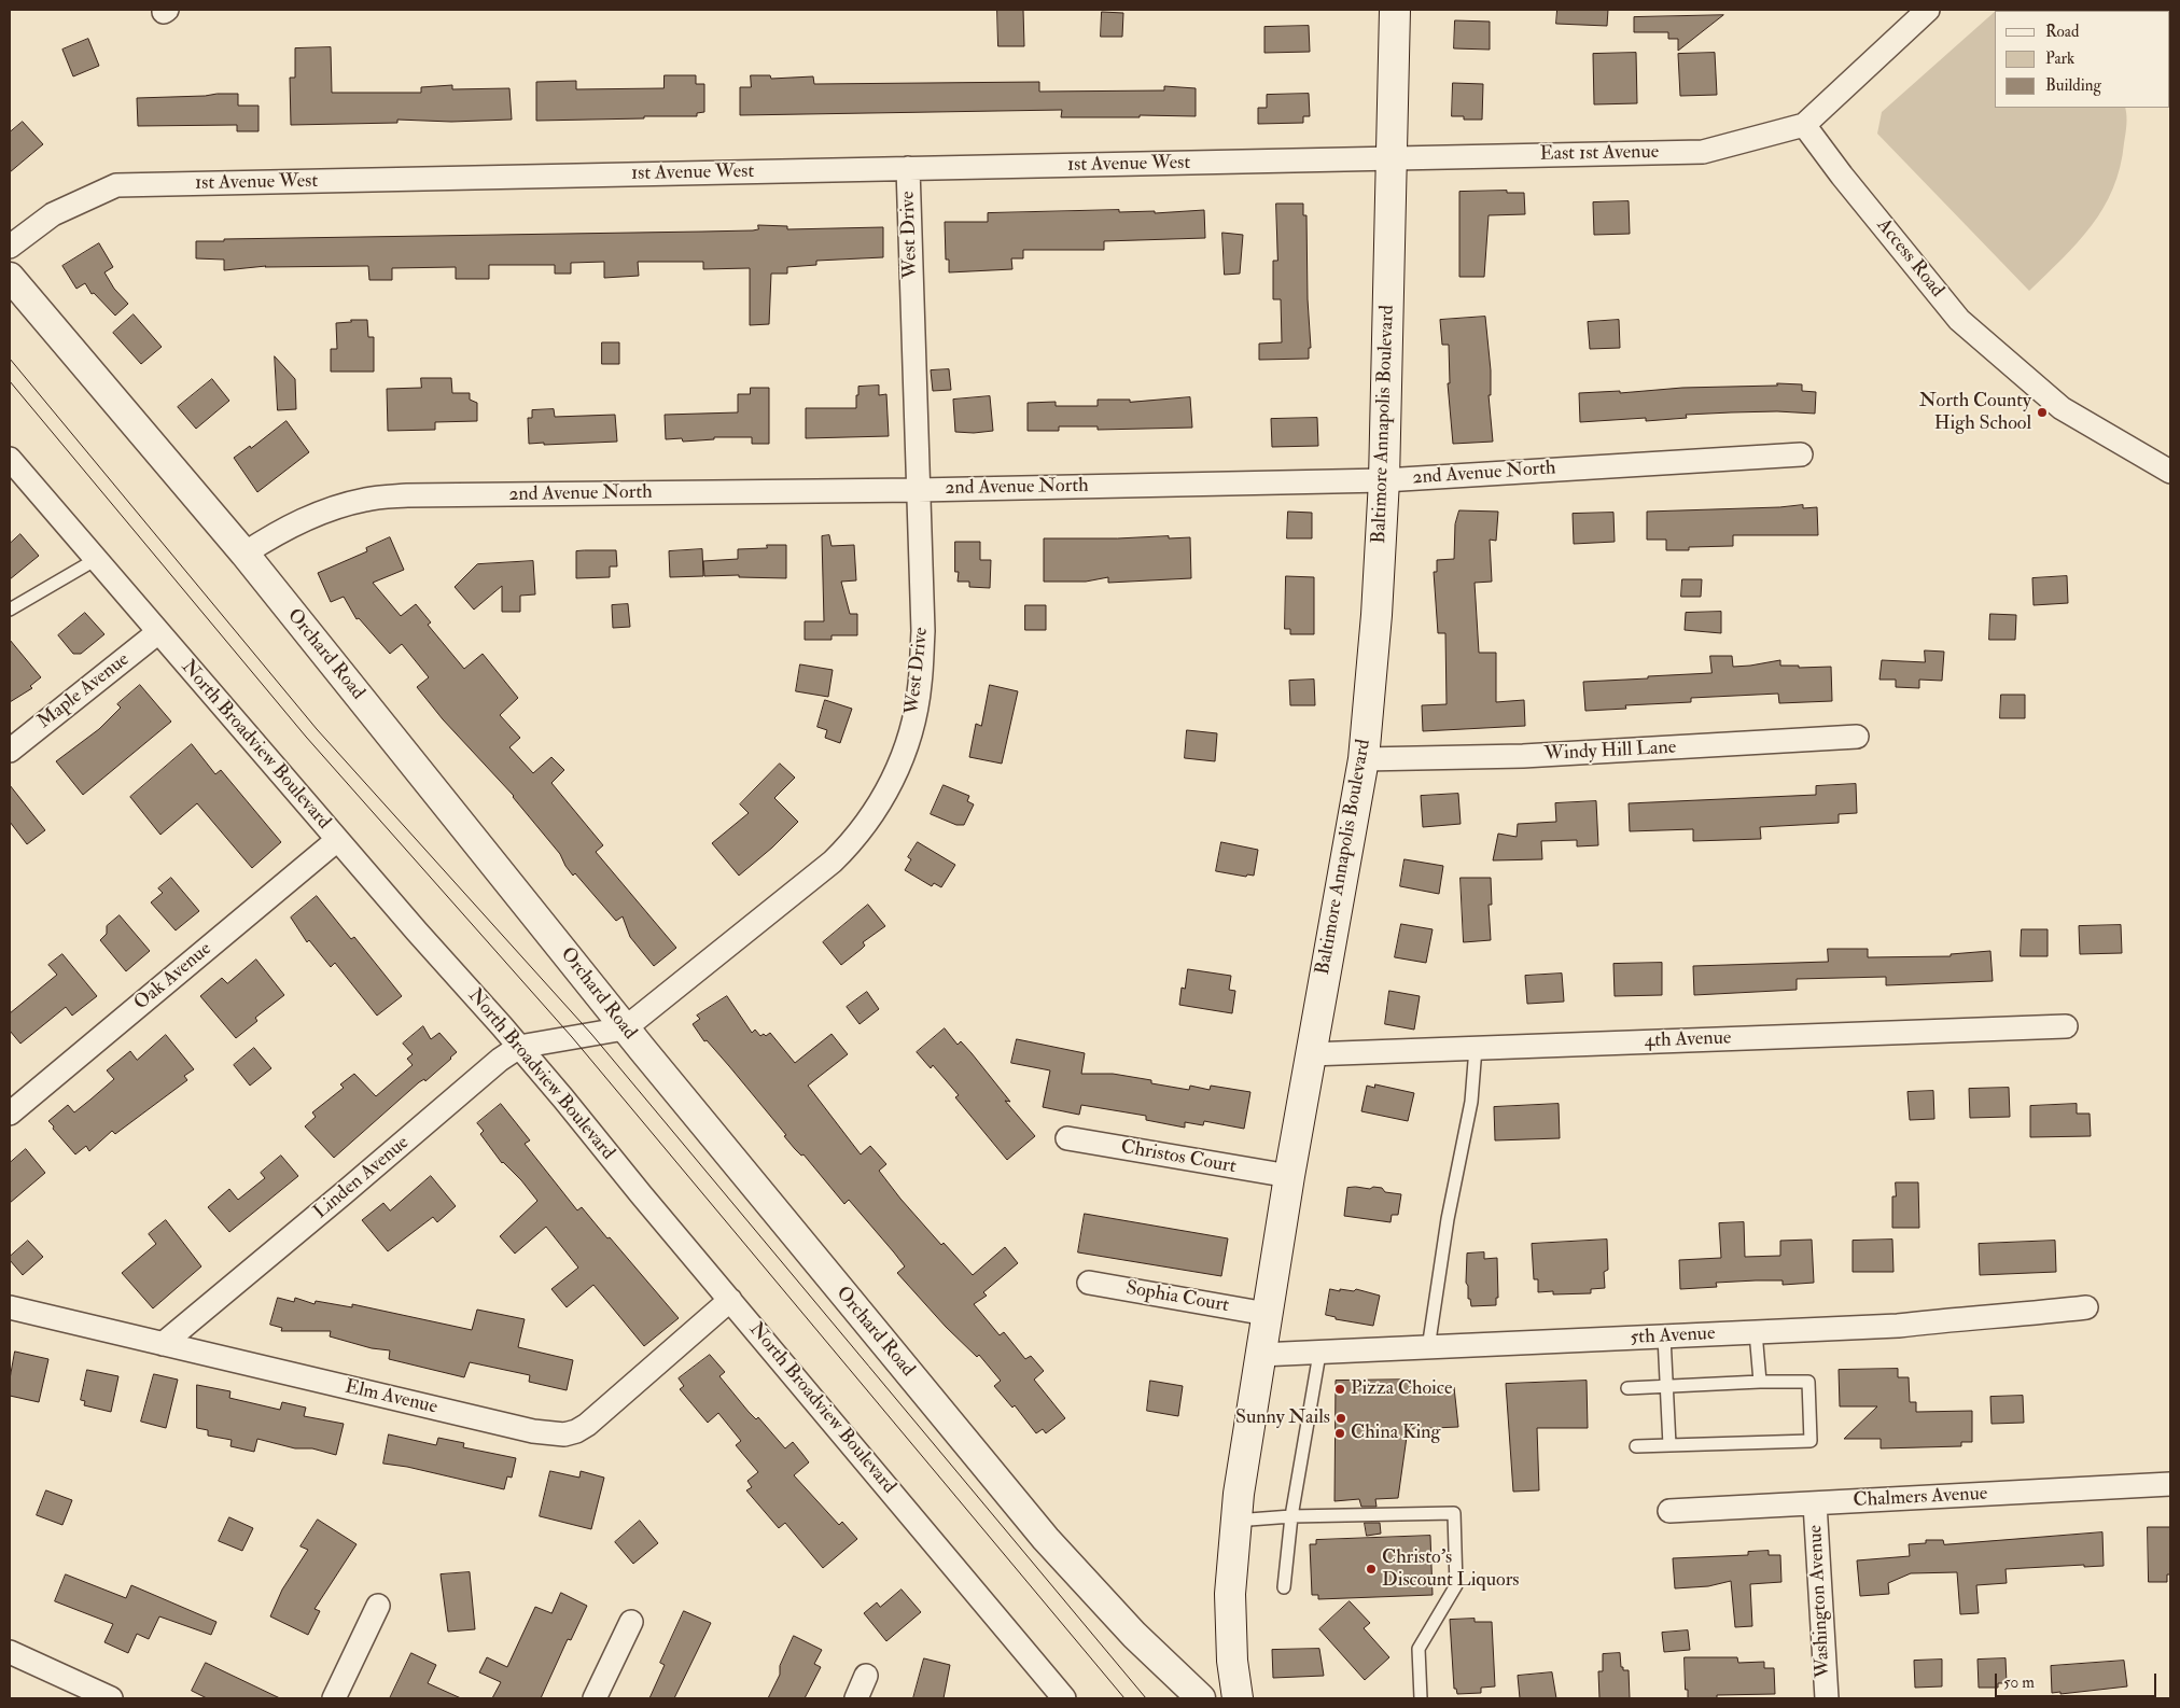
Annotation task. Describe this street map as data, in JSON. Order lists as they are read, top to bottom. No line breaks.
{"streets":{"main road":["Baltimore Annapolis Boulevard"],"street":["East 1st Avenue","1st Avenue West","West Drive","Access Road","2nd Avenue North","Orchard Road","Maple Avenue","North Broadview Boulevard","Windy Hill Lane","Oak Avenue","4th Avenue","Christos Court","Linden Avenue","Sophia Court","5th Avenue","Elm Avenue","Chalmers Avenue","Washington Avenue"]},"crossings":[["East 1st Avenue","1st Avenue West"],["East 1st Avenue","Access Road"],["East 1st Avenue","Baltimore Annapolis Boulevard"],["1st Avenue West","West Drive"],["1st Avenue West","Baltimore Annapolis Boulevard"],["West Drive","2nd Avenue North"],["West Drive","Orchard Road"],["West Drive","Linden Avenue"],["Baltimore Annapolis Boulevard","2nd Avenue North"],["Baltimore Annapolis Boulevard","Windy Hill Lane"],["Baltimore Annapolis Boulevard","4th Avenue"],["Baltimore Annapolis Boulevard","Christos Court"],["Baltimore Annapolis Boulevard","Sophia Court"],["Baltimore Annapolis Boulevard","5th Avenue"],["2nd Avenue North","Orchard Road"],["Maple Avenue","North Broadview Boulevard"],["North Broadview Boulevard","Oak Avenue"],["North Broadview Boulevard","Linden Avenue"],["North Broadview Boulevard","Elm Avenue"],["Linden Avenue","Elm Avenue"],["Chalmers Avenue","Washington Avenue"]],"places":["North County High School","Pizza Choice","Sunny Nails","China King","Christo's Discount Liquors"],"legend":["Road","Park","Building"],"scale_bar":"50 m"}
